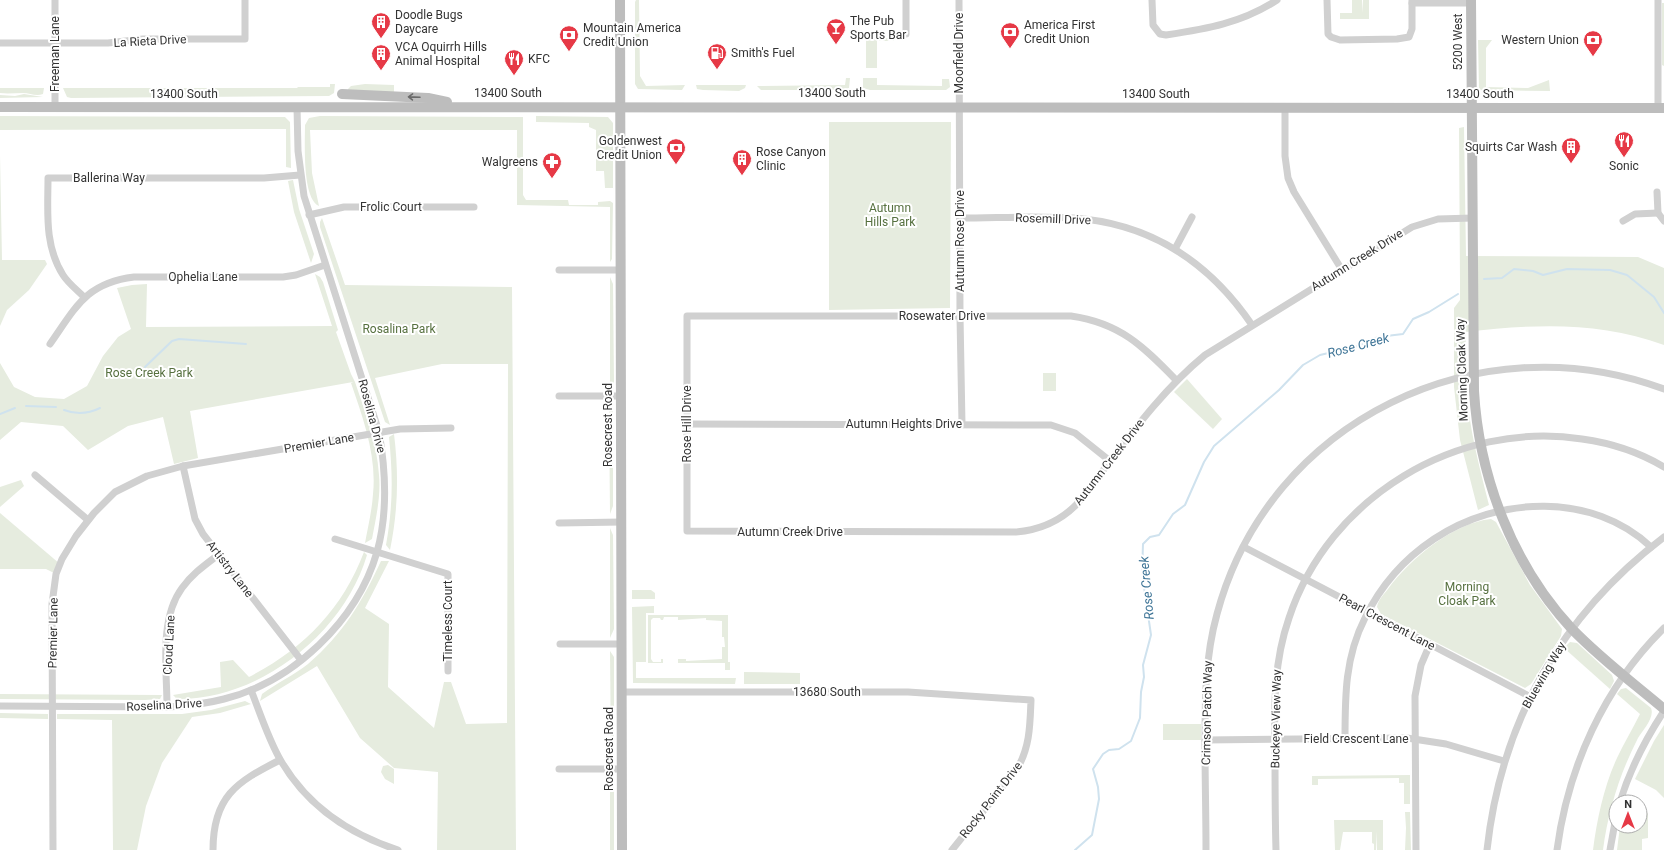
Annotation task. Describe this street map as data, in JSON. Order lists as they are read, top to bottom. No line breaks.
{"streets":{"main road":["5200 West","13400 South","Morning Cloak Way","Rosecrest Road"],"street":["La Rieta Drive","Moorfield Drive","Freeman Lane","Ballerina Way","Frolic Court","Rosemill Drive","Autumn Rose Drive","Autumn Creek Drive","Ophelia Lane","Rosewater Drive","Roselina Drive","Rose Hill Drive","Autumn Heights Drive","Premier Lane","Artistry Lane","Timeless Court","Pearl Crescent Lane","Cloud Lane","Bluewing Way","13680 South","Crimson Patch Way","Buckeye View Way","Field Crescent Lane","Rocky Point Drive"]},"crossings":[["La Rieta Drive","Freeman Lane"],["5200 West","13400 South"],["5200 West","Morning Cloak Way"],["Moorfield Drive","13400 South"],["Moorfield Drive","Autumn Rose Drive"],["Freeman Lane","13400 South"],["13400 South","Autumn Rose Drive"],["13400 South","Morning Cloak Way"],["13400 South","Roselina Drive"],["13400 South","Rosecrest Road"],["Ballerina Way","Ophelia Lane"],["Ballerina Way","Roselina Drive"],["Frolic Court","Roselina Drive"],["Rosemill Drive","Autumn Rose Drive"],["Rosemill Drive","Autumn Creek Drive"],["Autumn Rose Drive","Rosewater Drive"],["Autumn Rose Drive","Autumn Heights Drive"],["Autumn Creek Drive","Rosewater Drive"],["Autumn Creek Drive","Morning Cloak Way"],["Autumn Creek Drive","Rose Hill Drive"],["Autumn Creek Drive","Autumn Heights Drive"],["Ophelia Lane","Roselina Drive"],["Rosewater Drive","Rose Hill Drive"],["Morning Cloak Way","Bluewing Way"],["Morning Cloak Way","Crimson Patch Way"],["Morning Cloak Way","Buckeye View Way"],["Roselina Drive","Premier Lane"],["Roselina Drive","Artistry Lane"],["Roselina Drive","Timeless Court"],["Roselina Drive","Cloud Lane"],["Rose Hill Drive","Autumn Heights Drive"],["Rosecrest Road","13680 South"],["Premier Lane","Artistry Lane"],["Artistry Lane","Cloud Lane"],["Pearl Crescent Lane","Bluewing Way"],["Pearl Crescent Lane","Crimson Patch Way"],["Pearl Crescent Lane","Buckeye View Way"],["Bluewing Way","Field Crescent Lane"],["13680 South","Rocky Point Drive"],["Crimson Patch Way","Field Crescent Lane"],["Buckeye View Way","Field Crescent Lane"]],"water":["Rose Creek"],"parks":["Autumn Hills Park","Rosalina Park","Rose Creek Park","Morning Cloak Park"],"places":{"building":["Doodle Bugs Daycare","VCA Oquirrh Hills Animal Hospital","Squirts Car Wash","Rose Canyon Clinic"],"bar":["The Pub Sports Bar"],"bank":["America First Credit Union","Mountain America Credit Union","Western Union","Goldenwest Credit Union"],"fuel station":["Smith's Fuel"],"restaurant":["KFC","Sonic"],"pharmacy":["Walgreens"]},"north":"top"}
